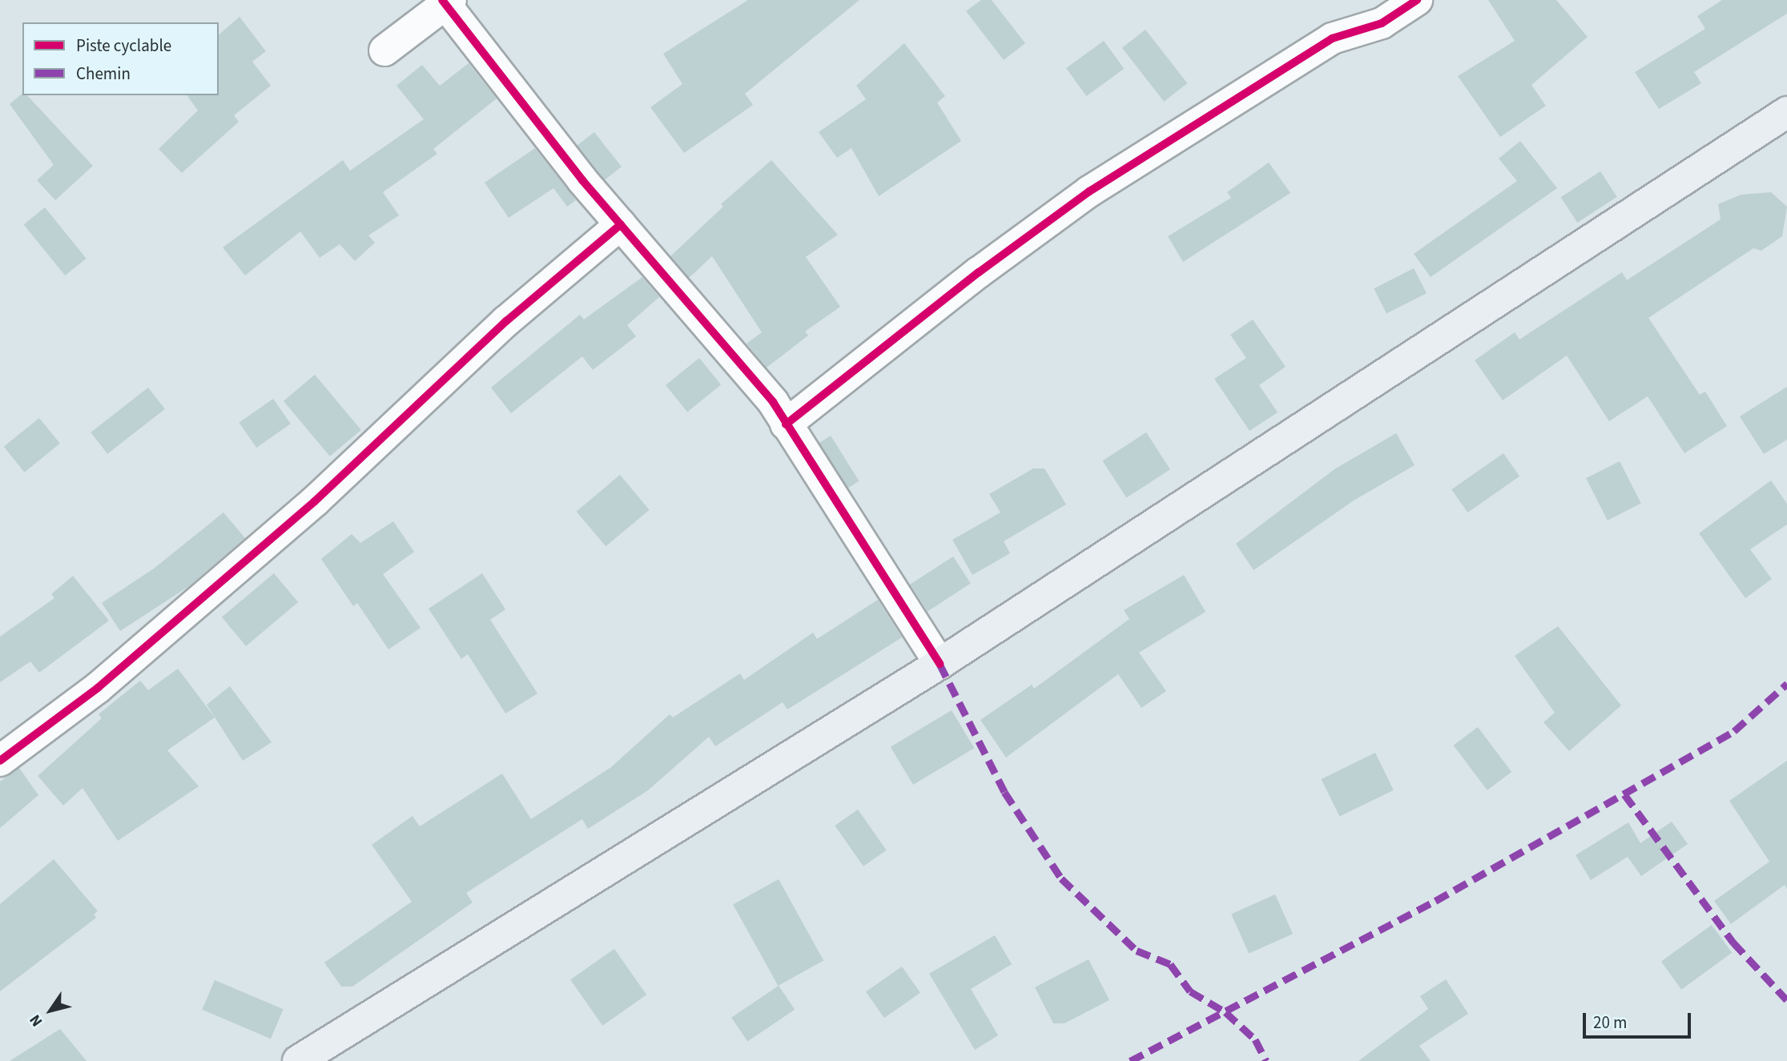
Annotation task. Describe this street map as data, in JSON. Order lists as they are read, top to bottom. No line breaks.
{"legend":["Piste cyclable","Chemin"],"scale_bar":"20 m","north":"bottom left"}
